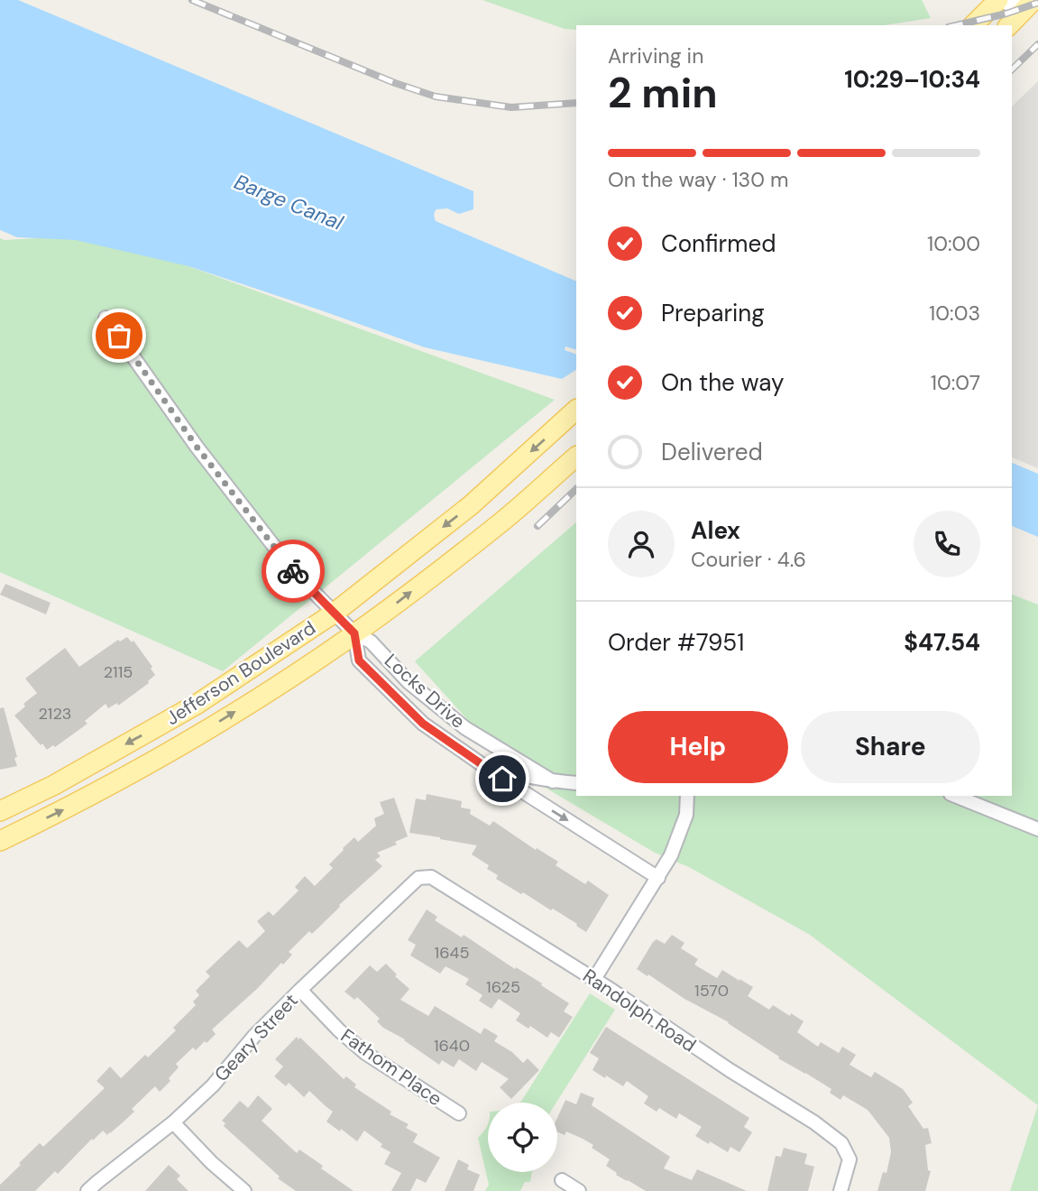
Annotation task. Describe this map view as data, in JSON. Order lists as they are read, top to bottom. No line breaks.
{"streets":{"main road":["Jefferson Boulevard"],"street":["Locks Drive","Randolph Road","Geary Street","Fathom Place"]},"crossings":[["Jefferson Boulevard","Locks Drive"],["Randolph Road","Geary Street"],["Geary Street","Fathom Place"]],"water":["Barge Canal"],"house_numbers":["2115","2123","1645","1625","1570","1640"],"page":{"heading":["2 min","Arriving in","10:29–10:34"],"panel":["Alex","Courier · 4.6","Order #7951","$47.54"],"bar":"On the way · 130 m","list":[["Confirmed","10:00"],["Preparing","10:03"],["On the way","10:07"],"Delivered"],"buttons":["Help","Share"]}}
